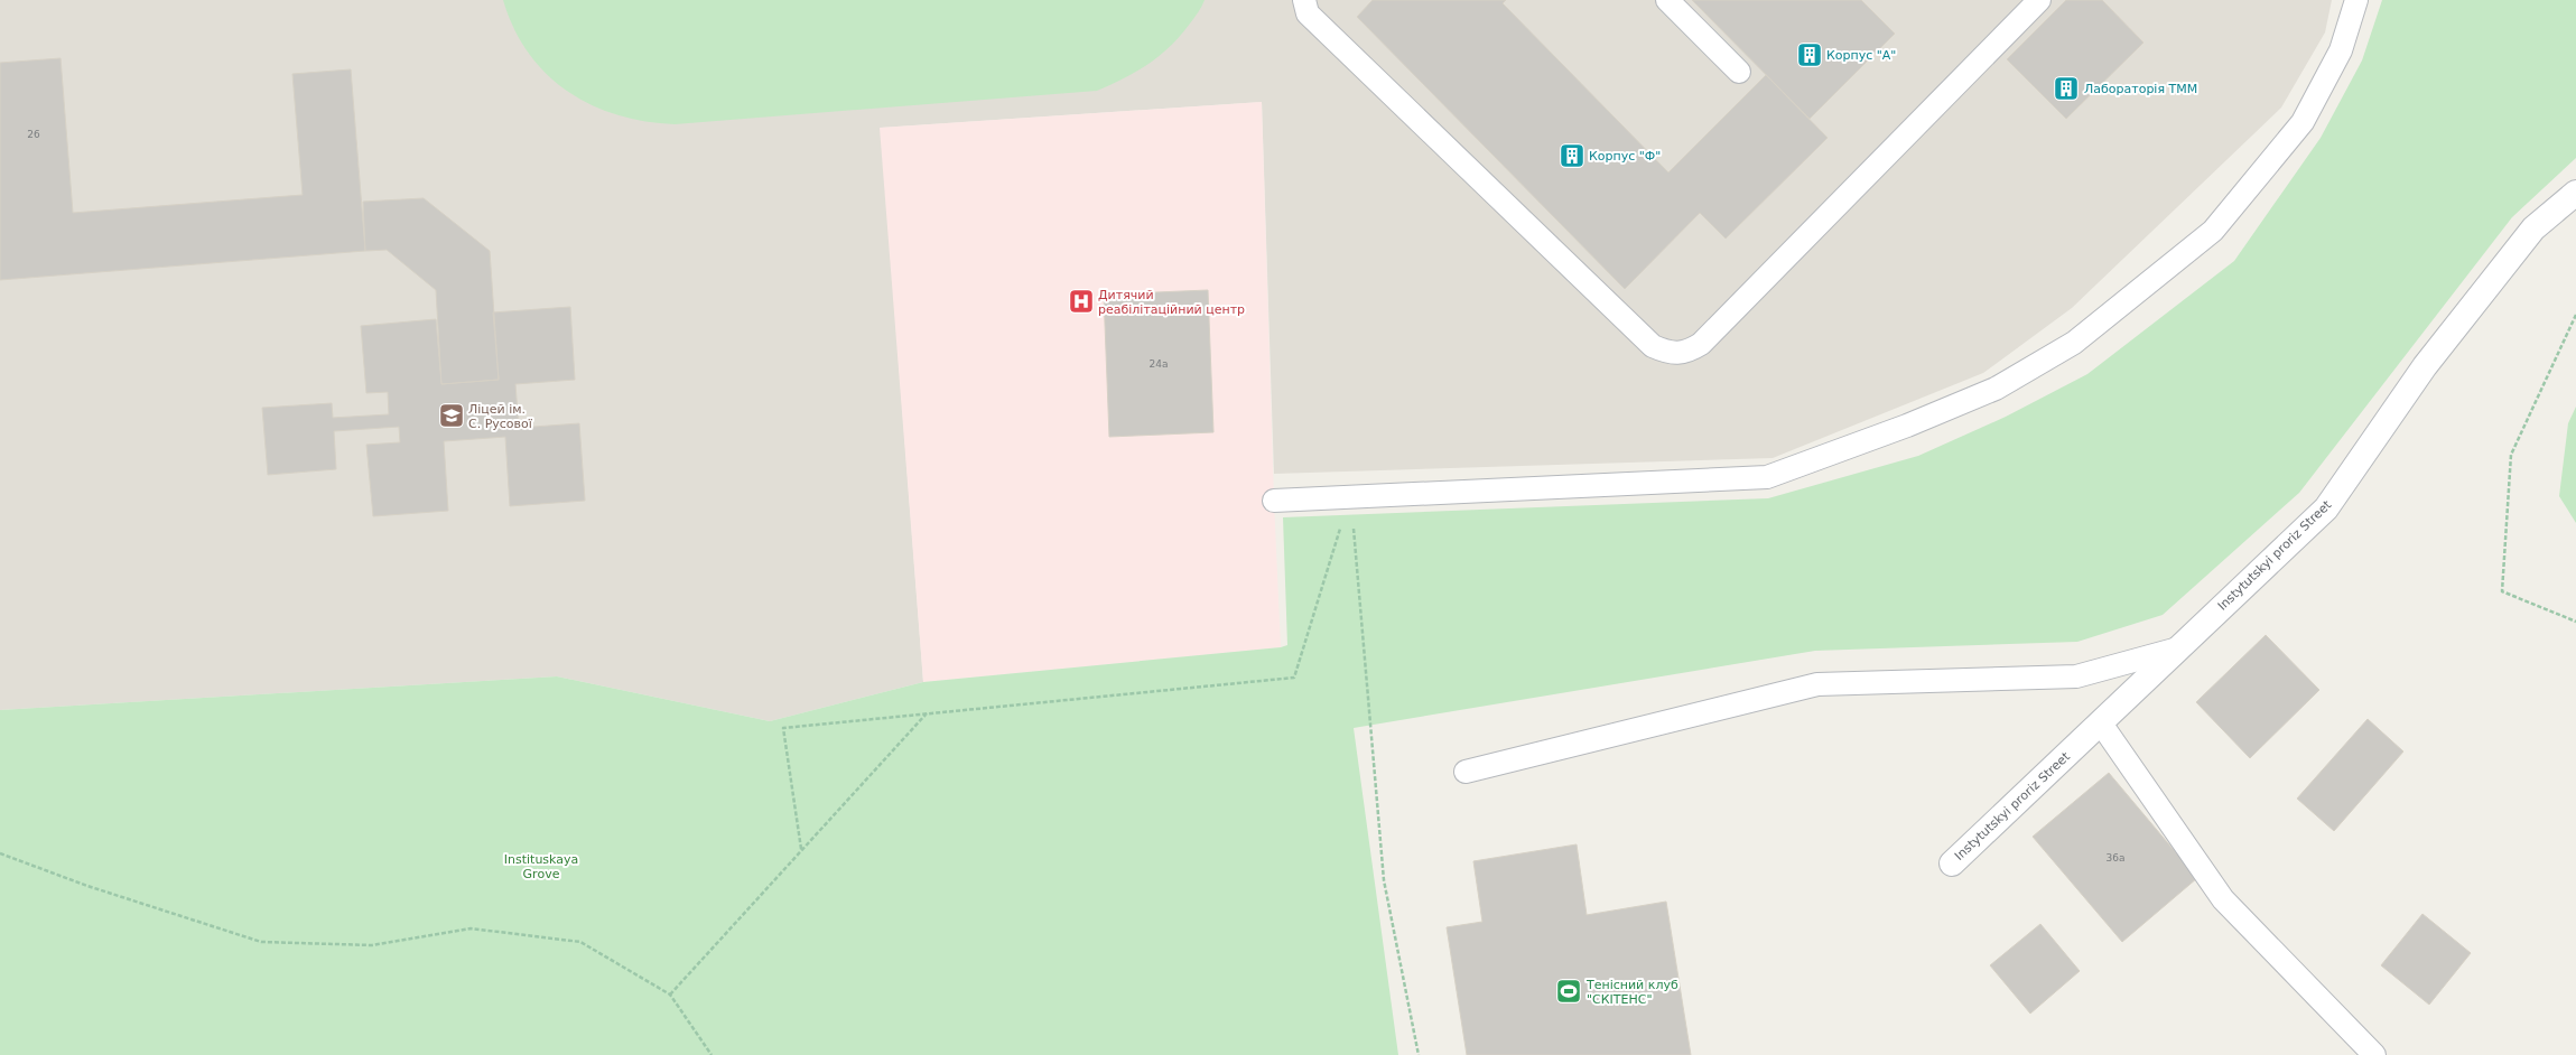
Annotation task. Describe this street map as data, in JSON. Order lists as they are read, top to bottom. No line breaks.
{"streets":{"street":["Instytutskyi proriz Street"]},"parks":["Іnstituskaya Grove"],"places":{"building":["Корпус \"А\"","Лабораторія ТММ","Корпус \"Ф\""],"hospital":["Дитячий реабілітаційний центр"],"school or university":["Ліцей ім. С. Русової"],"sports":["Тенісний клуб \"СКІТЕНС\""]},"house_numbers":["26","24а","36а"]}
